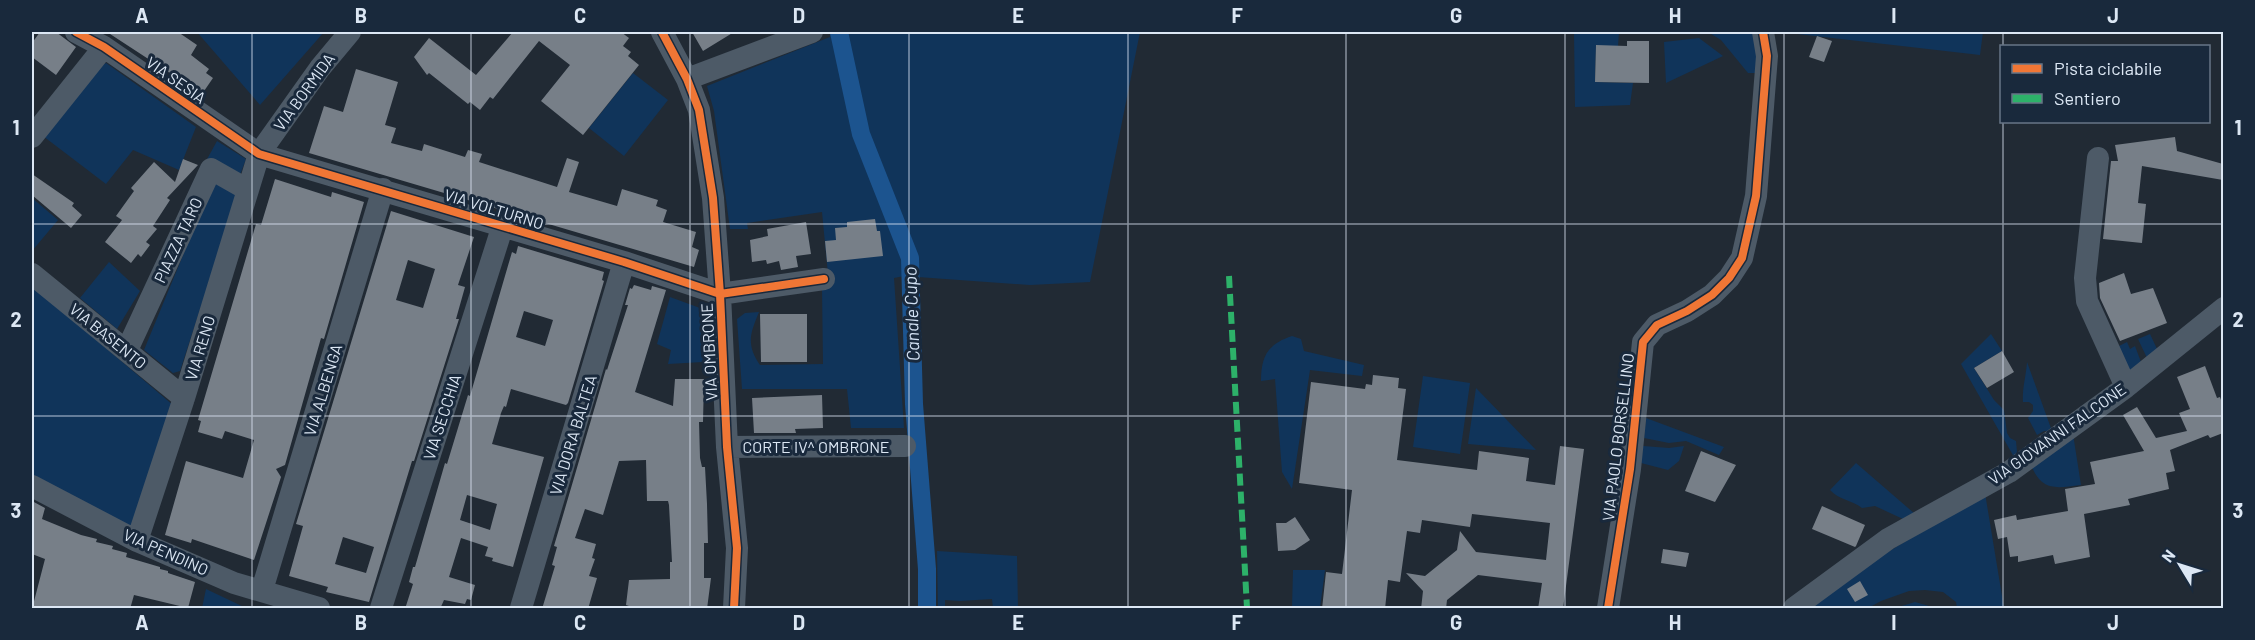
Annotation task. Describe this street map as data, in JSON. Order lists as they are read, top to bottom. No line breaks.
{"streets":{"street":["VIA SESIA","VIA BORMIDA","VIA VOLTURNO","PIAZZA TARO","VIA BASENTO","VIA RENO","VIA OMBRONE","VIA ALBENGA","VIA SECCHIA","VIA GIOVANNI FALCONE","VIA DORA BALTEA","VIA PAOLO BORSELLINO","CORTE IV^ OMBRONE","VIA PENDINO"]},"crossings":[["VIA SESIA","VIA BORMIDA"],["VIA SESIA","VIA VOLTURNO"],["VIA SESIA","VIA RENO"],["VIA BORMIDA","VIA VOLTURNO"],["VIA BORMIDA","VIA RENO"],["VIA VOLTURNO","VIA RENO"],["VIA VOLTURNO","VIA OMBRONE"],["VIA VOLTURNO","VIA ALBENGA"],["VIA VOLTURNO","VIA SECCHIA"],["VIA VOLTURNO","VIA DORA BALTEA"],["PIAZZA TARO","VIA BASENTO"],["PIAZZA TARO","VIA RENO"],["VIA BASENTO","VIA RENO"],["VIA RENO","VIA PENDINO"],["VIA OMBRONE","CORTE IV^ OMBRONE"],["VIA ALBENGA","VIA PENDINO"]],"water":["Canale Cupo"],"legend":["Pista ciclabile","Sentiero"],"north":"top left","grid":{"columns":["A","B","C","D","E","F","G","H","I","J"],"rows":["1","2","3"]}}
